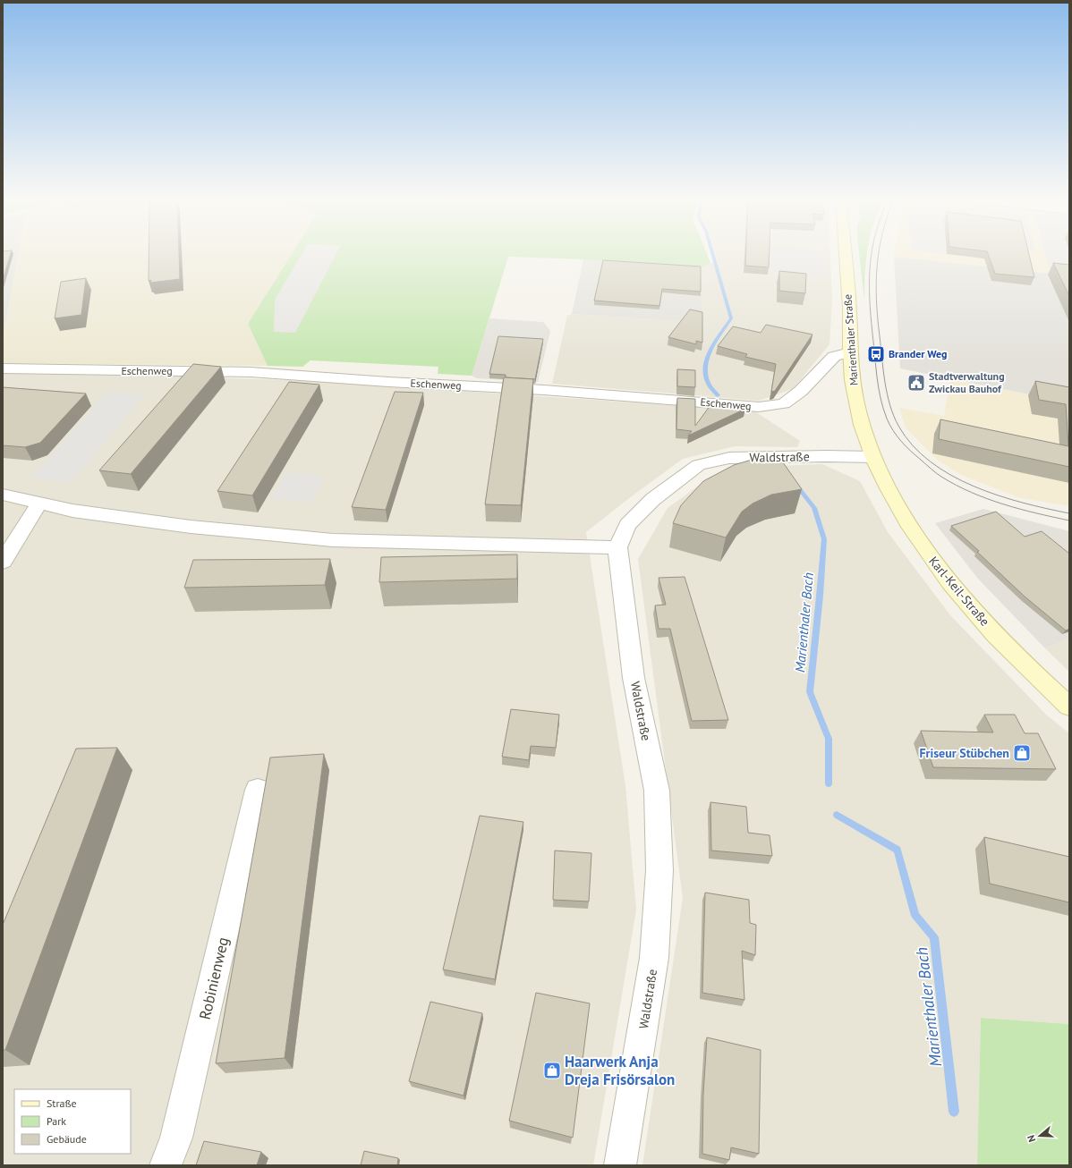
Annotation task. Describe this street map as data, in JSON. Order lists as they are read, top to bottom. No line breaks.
{"streets":{"main road":["Marienthaler Straße","Karl-Keil-Straße"],"street":["Eschenweg","Waldstraße","Robinienweg"]},"crossings":[["Marienthaler Straße","Eschenweg"],["Marienthaler Straße","Waldstraße"],["Marienthaler Straße","Karl-Keil-Straße"],["Waldstraße","Karl-Keil-Straße"]],"water":["Marienthaler Bach"],"places":{"bus stop":["Brander Weg"],"public building":["Stadtverwaltung Zwickau Bauhof"],"shop":["Friseur Stübchen","Haarwerk Anja Dreja Frisörsalon"]},"legend":["Straße","Park","Gebäude"],"north":"left"}
